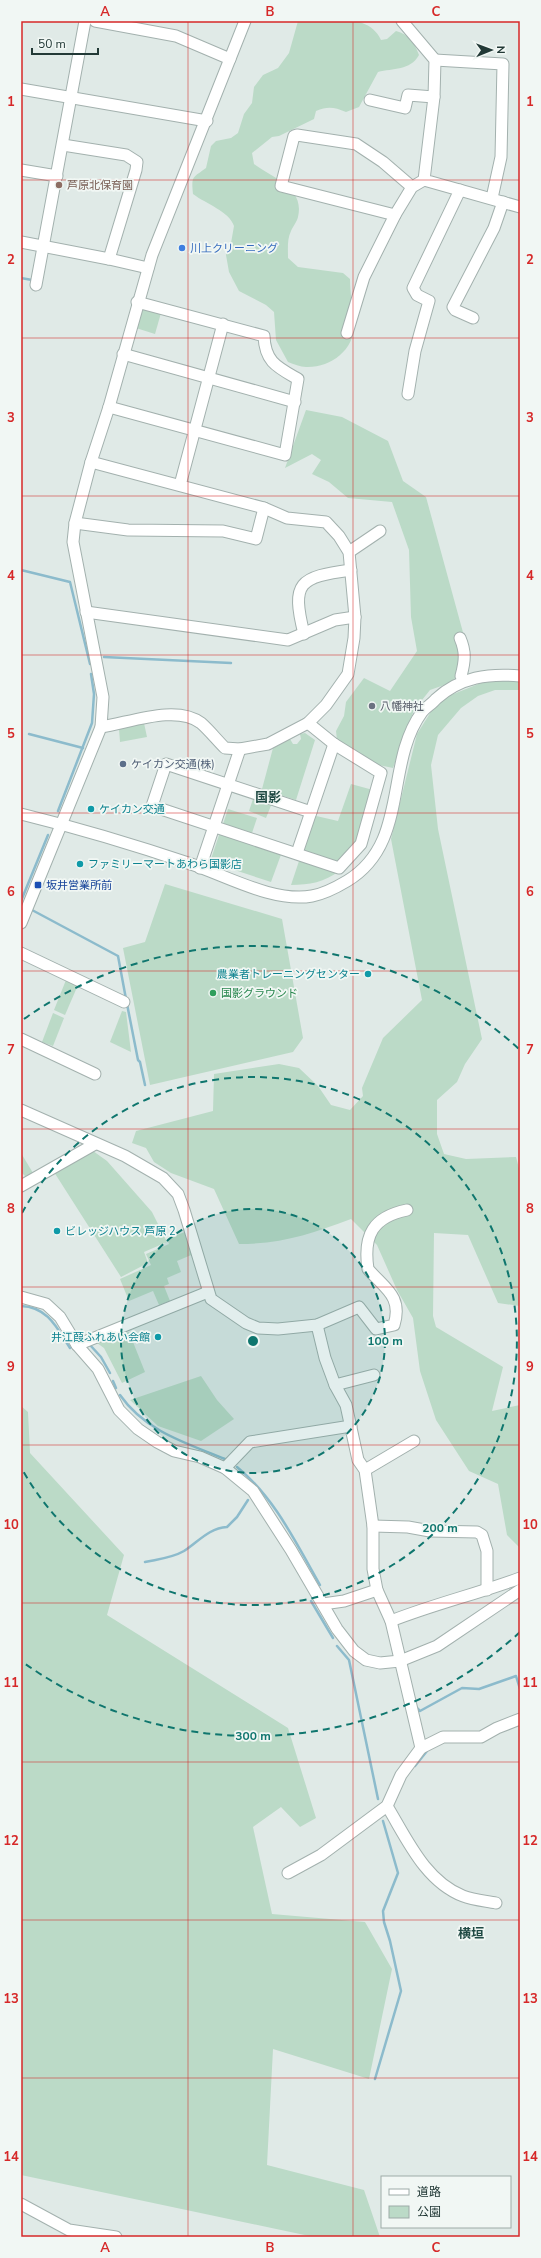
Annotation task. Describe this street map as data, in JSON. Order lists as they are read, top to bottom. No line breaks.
{"districts":["国影","横垣"],"places":{"other":["芦原北保育園","川上クリーニング","八幡神社","ケイカン交通(株)","ケイカン交通","ファミリーマートあわら国影店","農業者トレーニングセンター","国影グラウンド","ビレッジハウス 芦原 2","井江葭ふれあい会館"],"transit":["坂井営業所前"]},"legend":["道路","公園"],"scale_bar":"50 m","north":"right","grid":{"columns":["A","B","C"],"rows":["1","2","3","4","5","6","7","8","9","10","11","12","13","14"]},"rings":["100 m","200 m","300 m"]}
